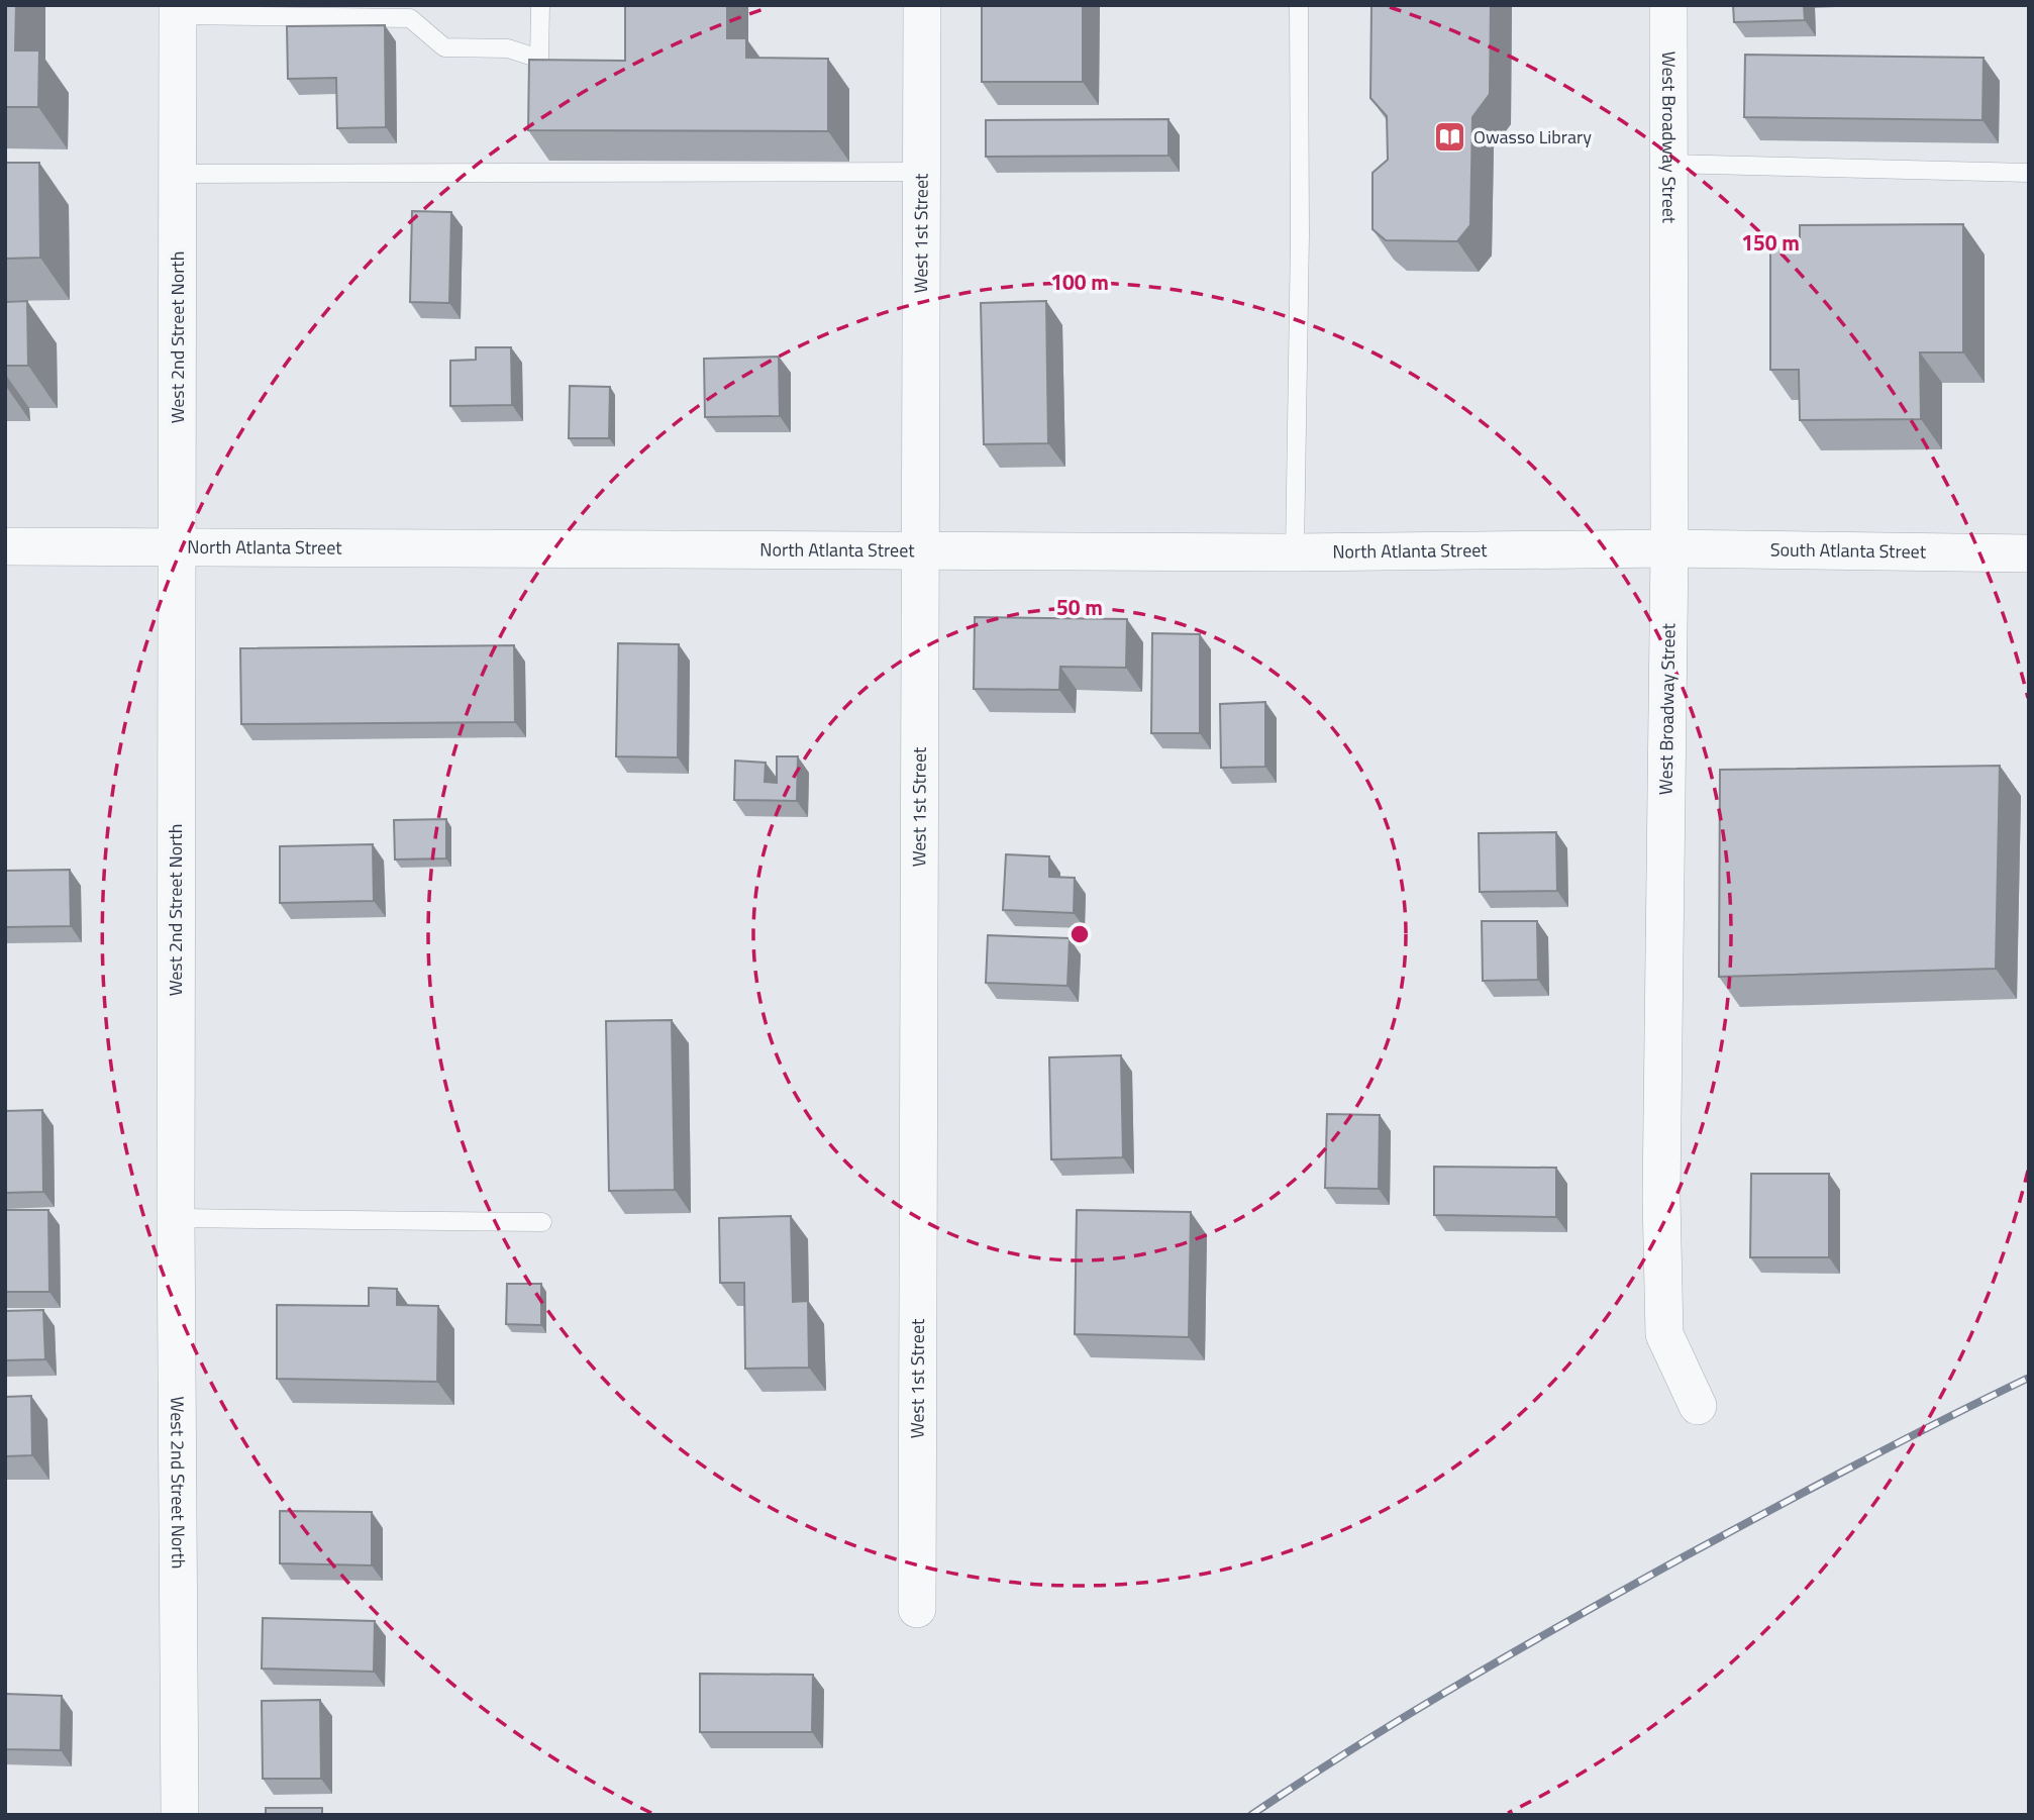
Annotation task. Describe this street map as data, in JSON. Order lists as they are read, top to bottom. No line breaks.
{"streets":{"street":["West Broadway Street","West 1st Street","West 2nd Street North","North Atlanta Street","South Atlanta Street"]},"crossings":[["West Broadway Street","North Atlanta Street"],["West Broadway Street","South Atlanta Street"],["West 1st Street","North Atlanta Street"],["West 2nd Street North","North Atlanta Street"],["North Atlanta Street","South Atlanta Street"]],"places":{"library":["Owasso Library"]},"rings":["150 m","100 m","50 m"]}
